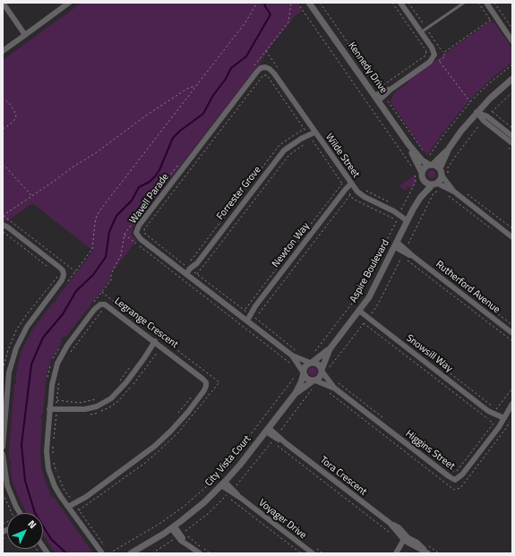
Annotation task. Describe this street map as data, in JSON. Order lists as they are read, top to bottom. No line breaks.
{"streets":{"street":["Kennedy Drive","Wilde Street","Forrester Grove","Wavell Parade","Newton Way","Aspire Boulevard","Rutherford Avenue","Legrange Crescent","Snowsill Way","Higgins Street","City Vista Court","Tora Crescent","Voyager Drive"]},"crossings":[["Kennedy Drive","Aspire Boulevard"],["Wilde Street","Forrester Grove"],["Wilde Street","Wavell Parade"],["Wilde Street","Newton Way"],["Wilde Street","Aspire Boulevard"],["Forrester Grove","Wavell Parade"],["Wavell Parade","Newton Way"],["Wavell Parade","Aspire Boulevard"],["Wavell Parade","Higgins Street"],["Aspire Boulevard","Rutherford Avenue"],["Aspire Boulevard","Snowsill Way"],["Aspire Boulevard","Higgins Street"],["Snowsill Way","Higgins Street"],["City Vista Court","Tora Crescent"],["City Vista Court","Voyager Drive"]],"north":"top right"}
